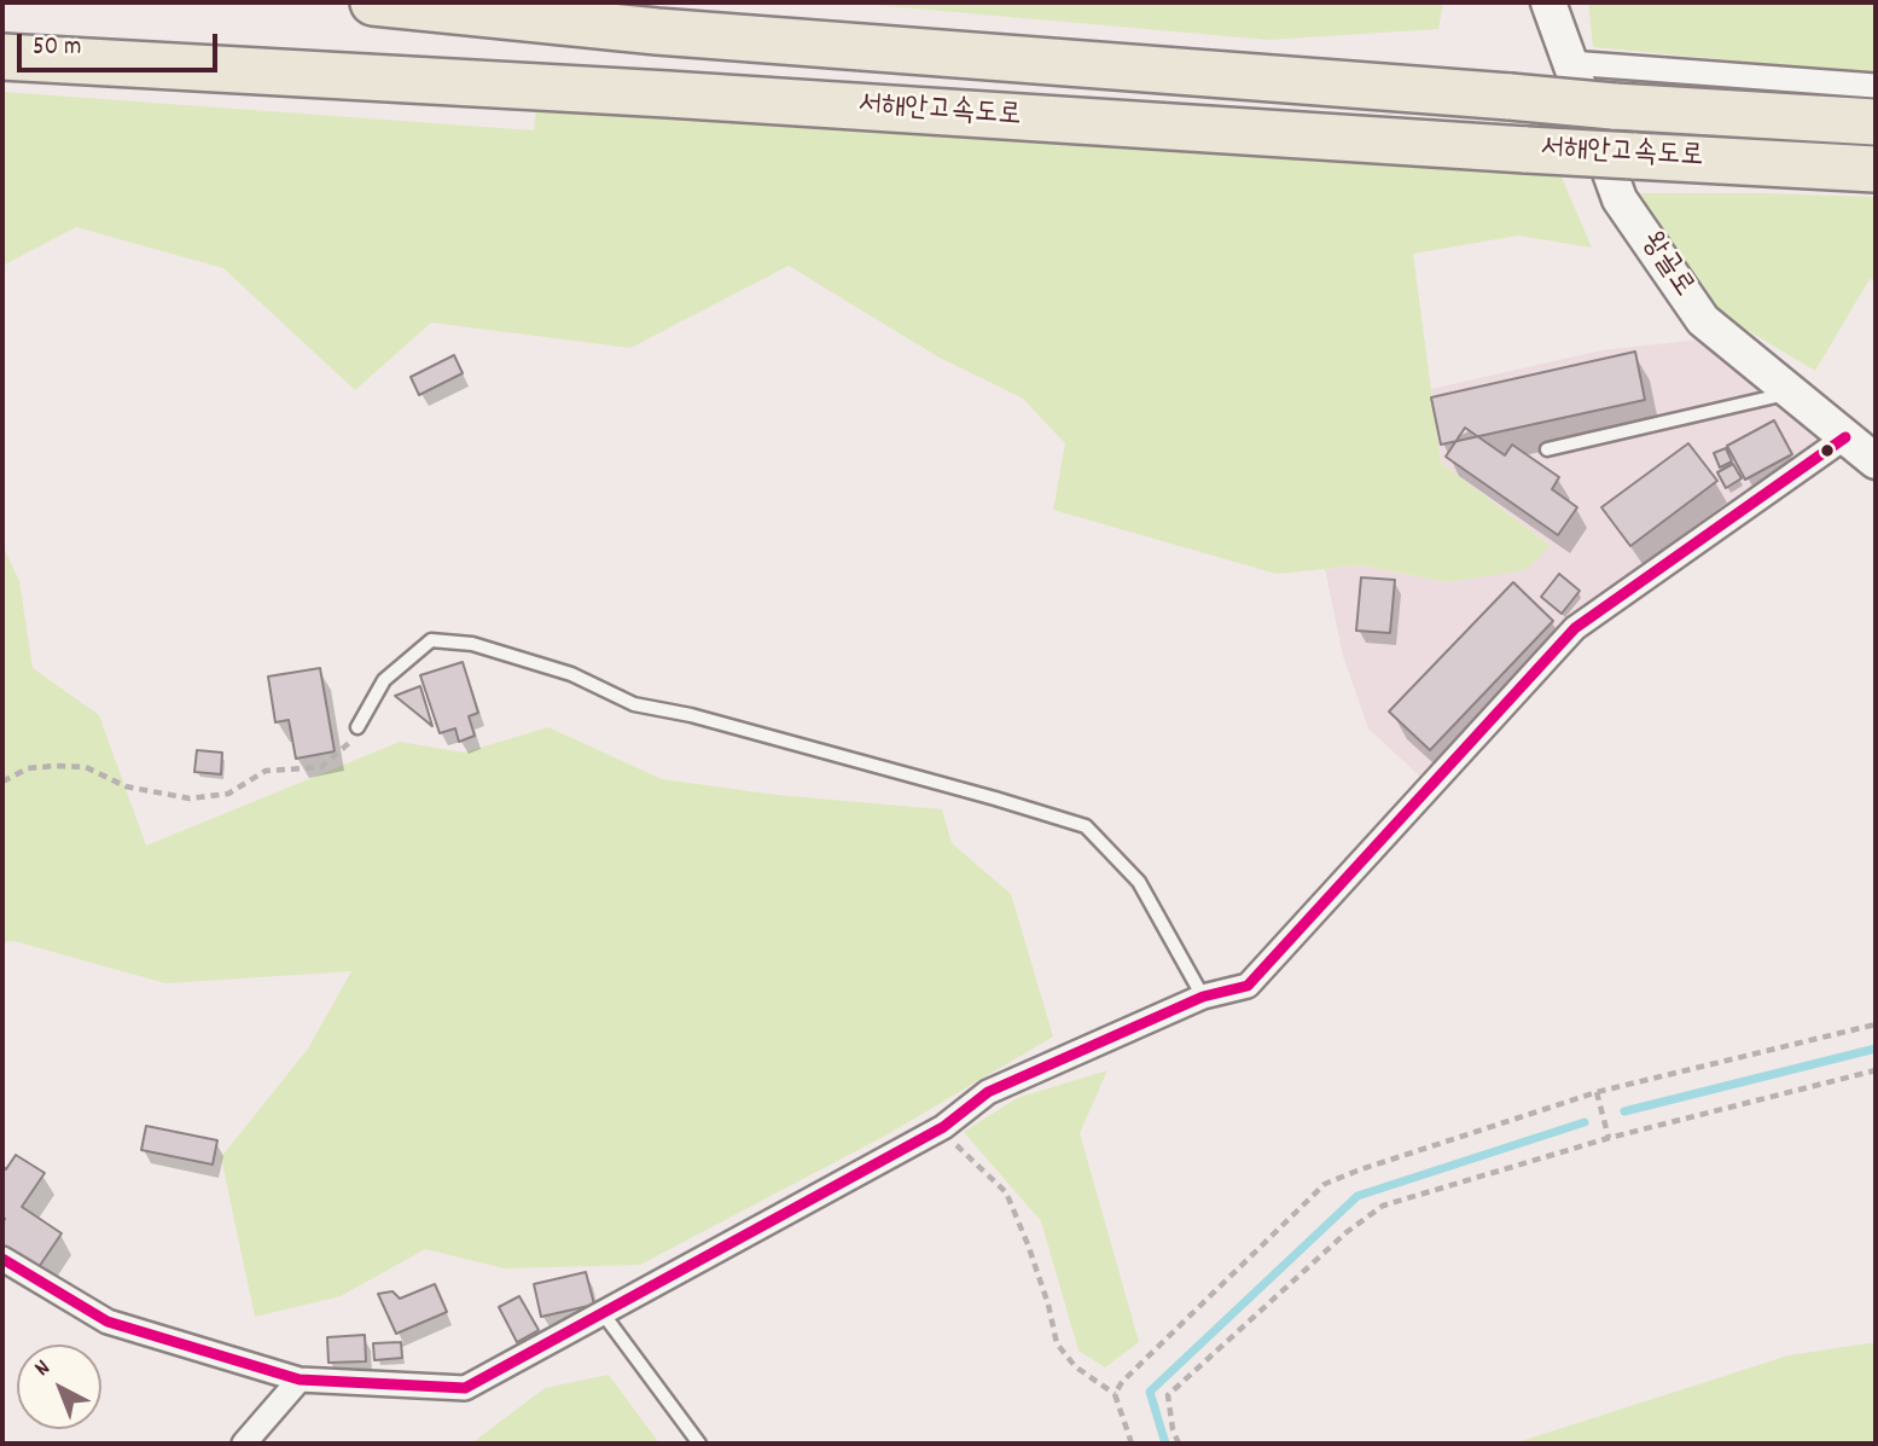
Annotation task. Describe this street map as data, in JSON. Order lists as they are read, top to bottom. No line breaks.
{"streets":{"highway":["서해안고속도로"],"main road":["왕골로"]},"scale_bar":"50 m","north":"top left"}
